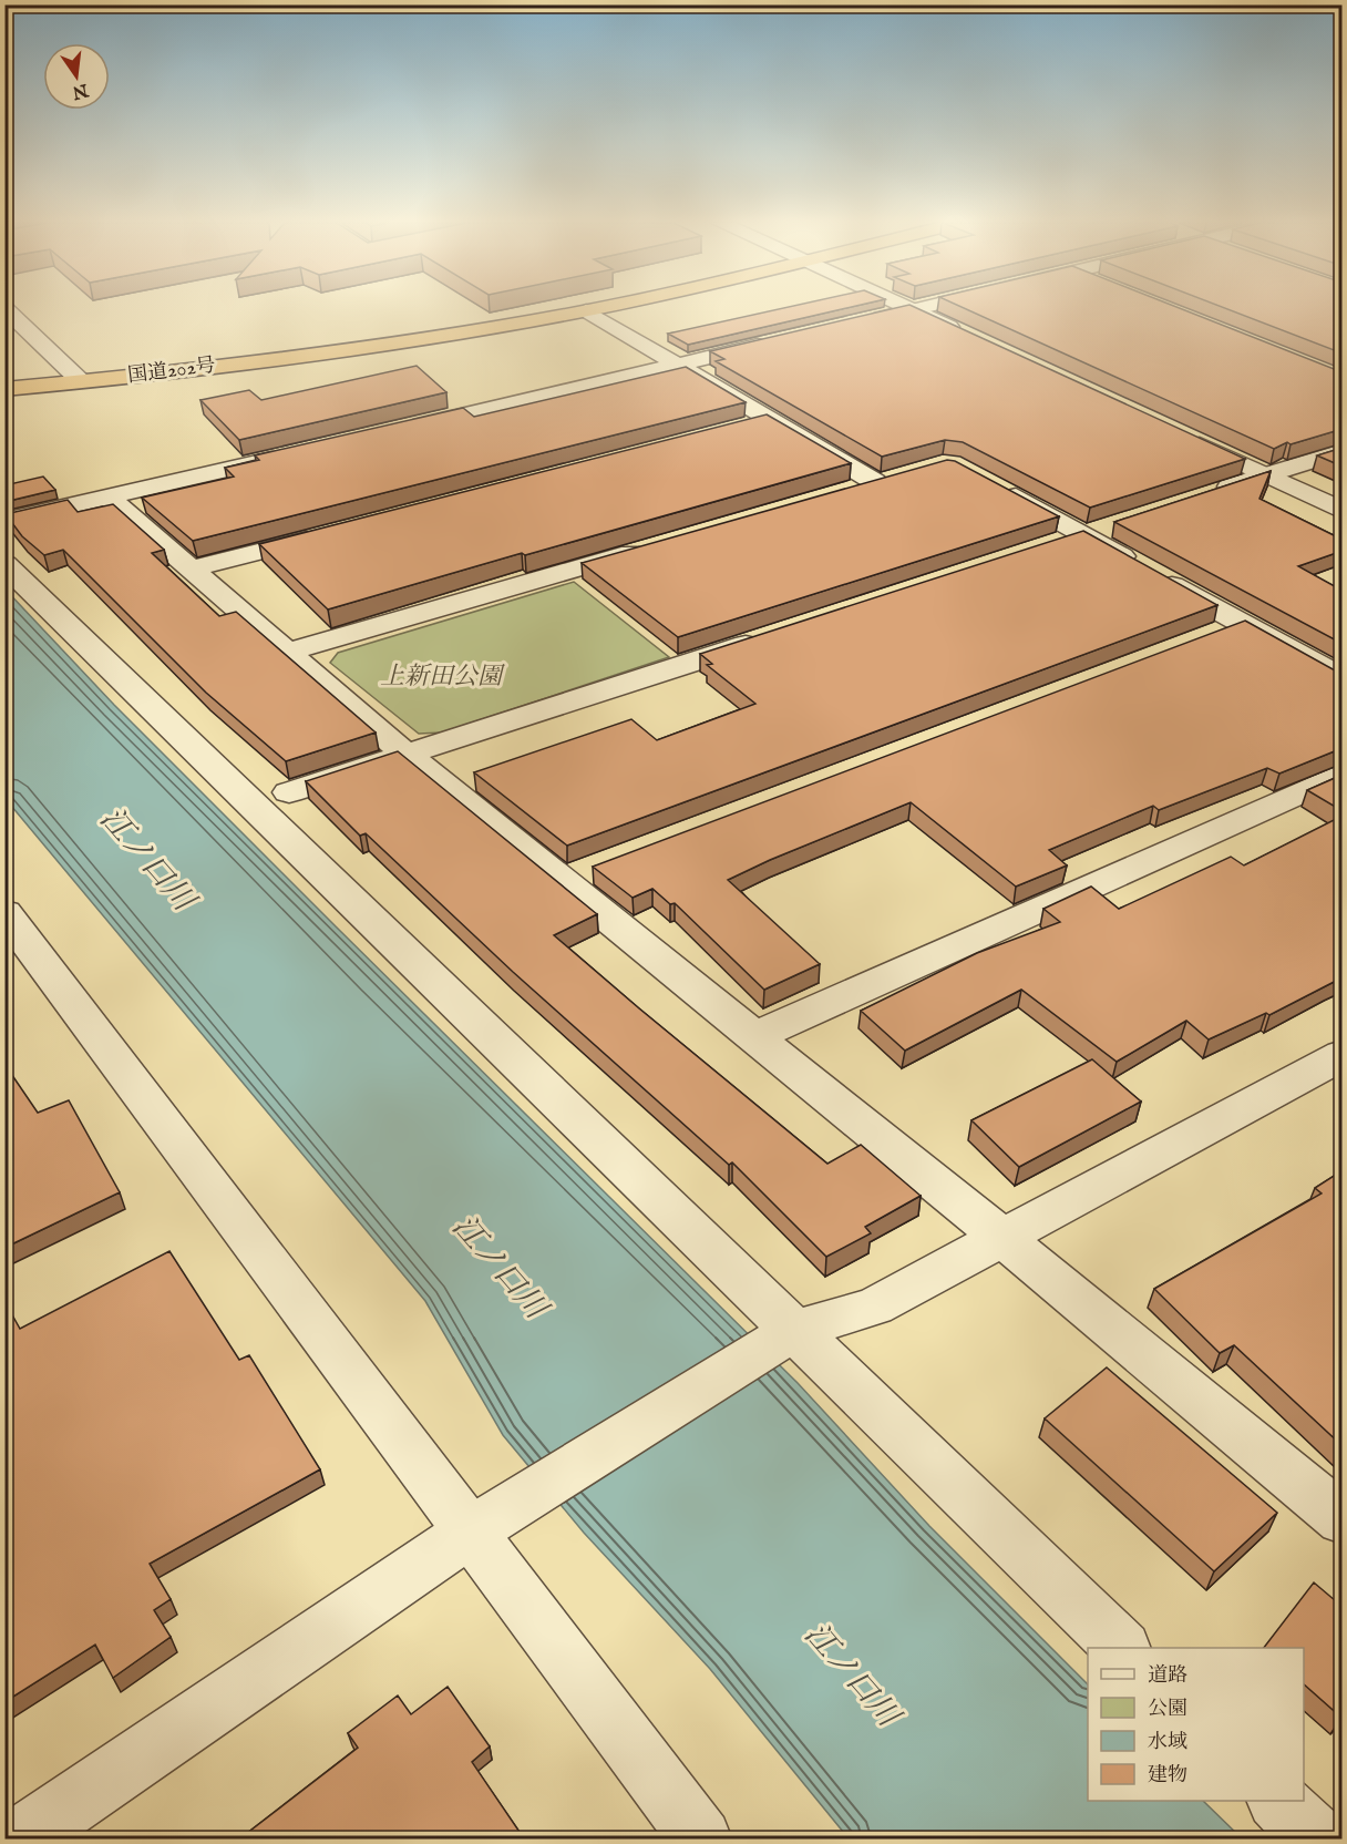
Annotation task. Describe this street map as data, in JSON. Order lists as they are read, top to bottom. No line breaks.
{"streets":{"highway":["国道202号"]},"water":["江ノ口川"],"parks":["上新田公園"],"legend":["道路","公園","水域","建物"],"north":"bottom"}
